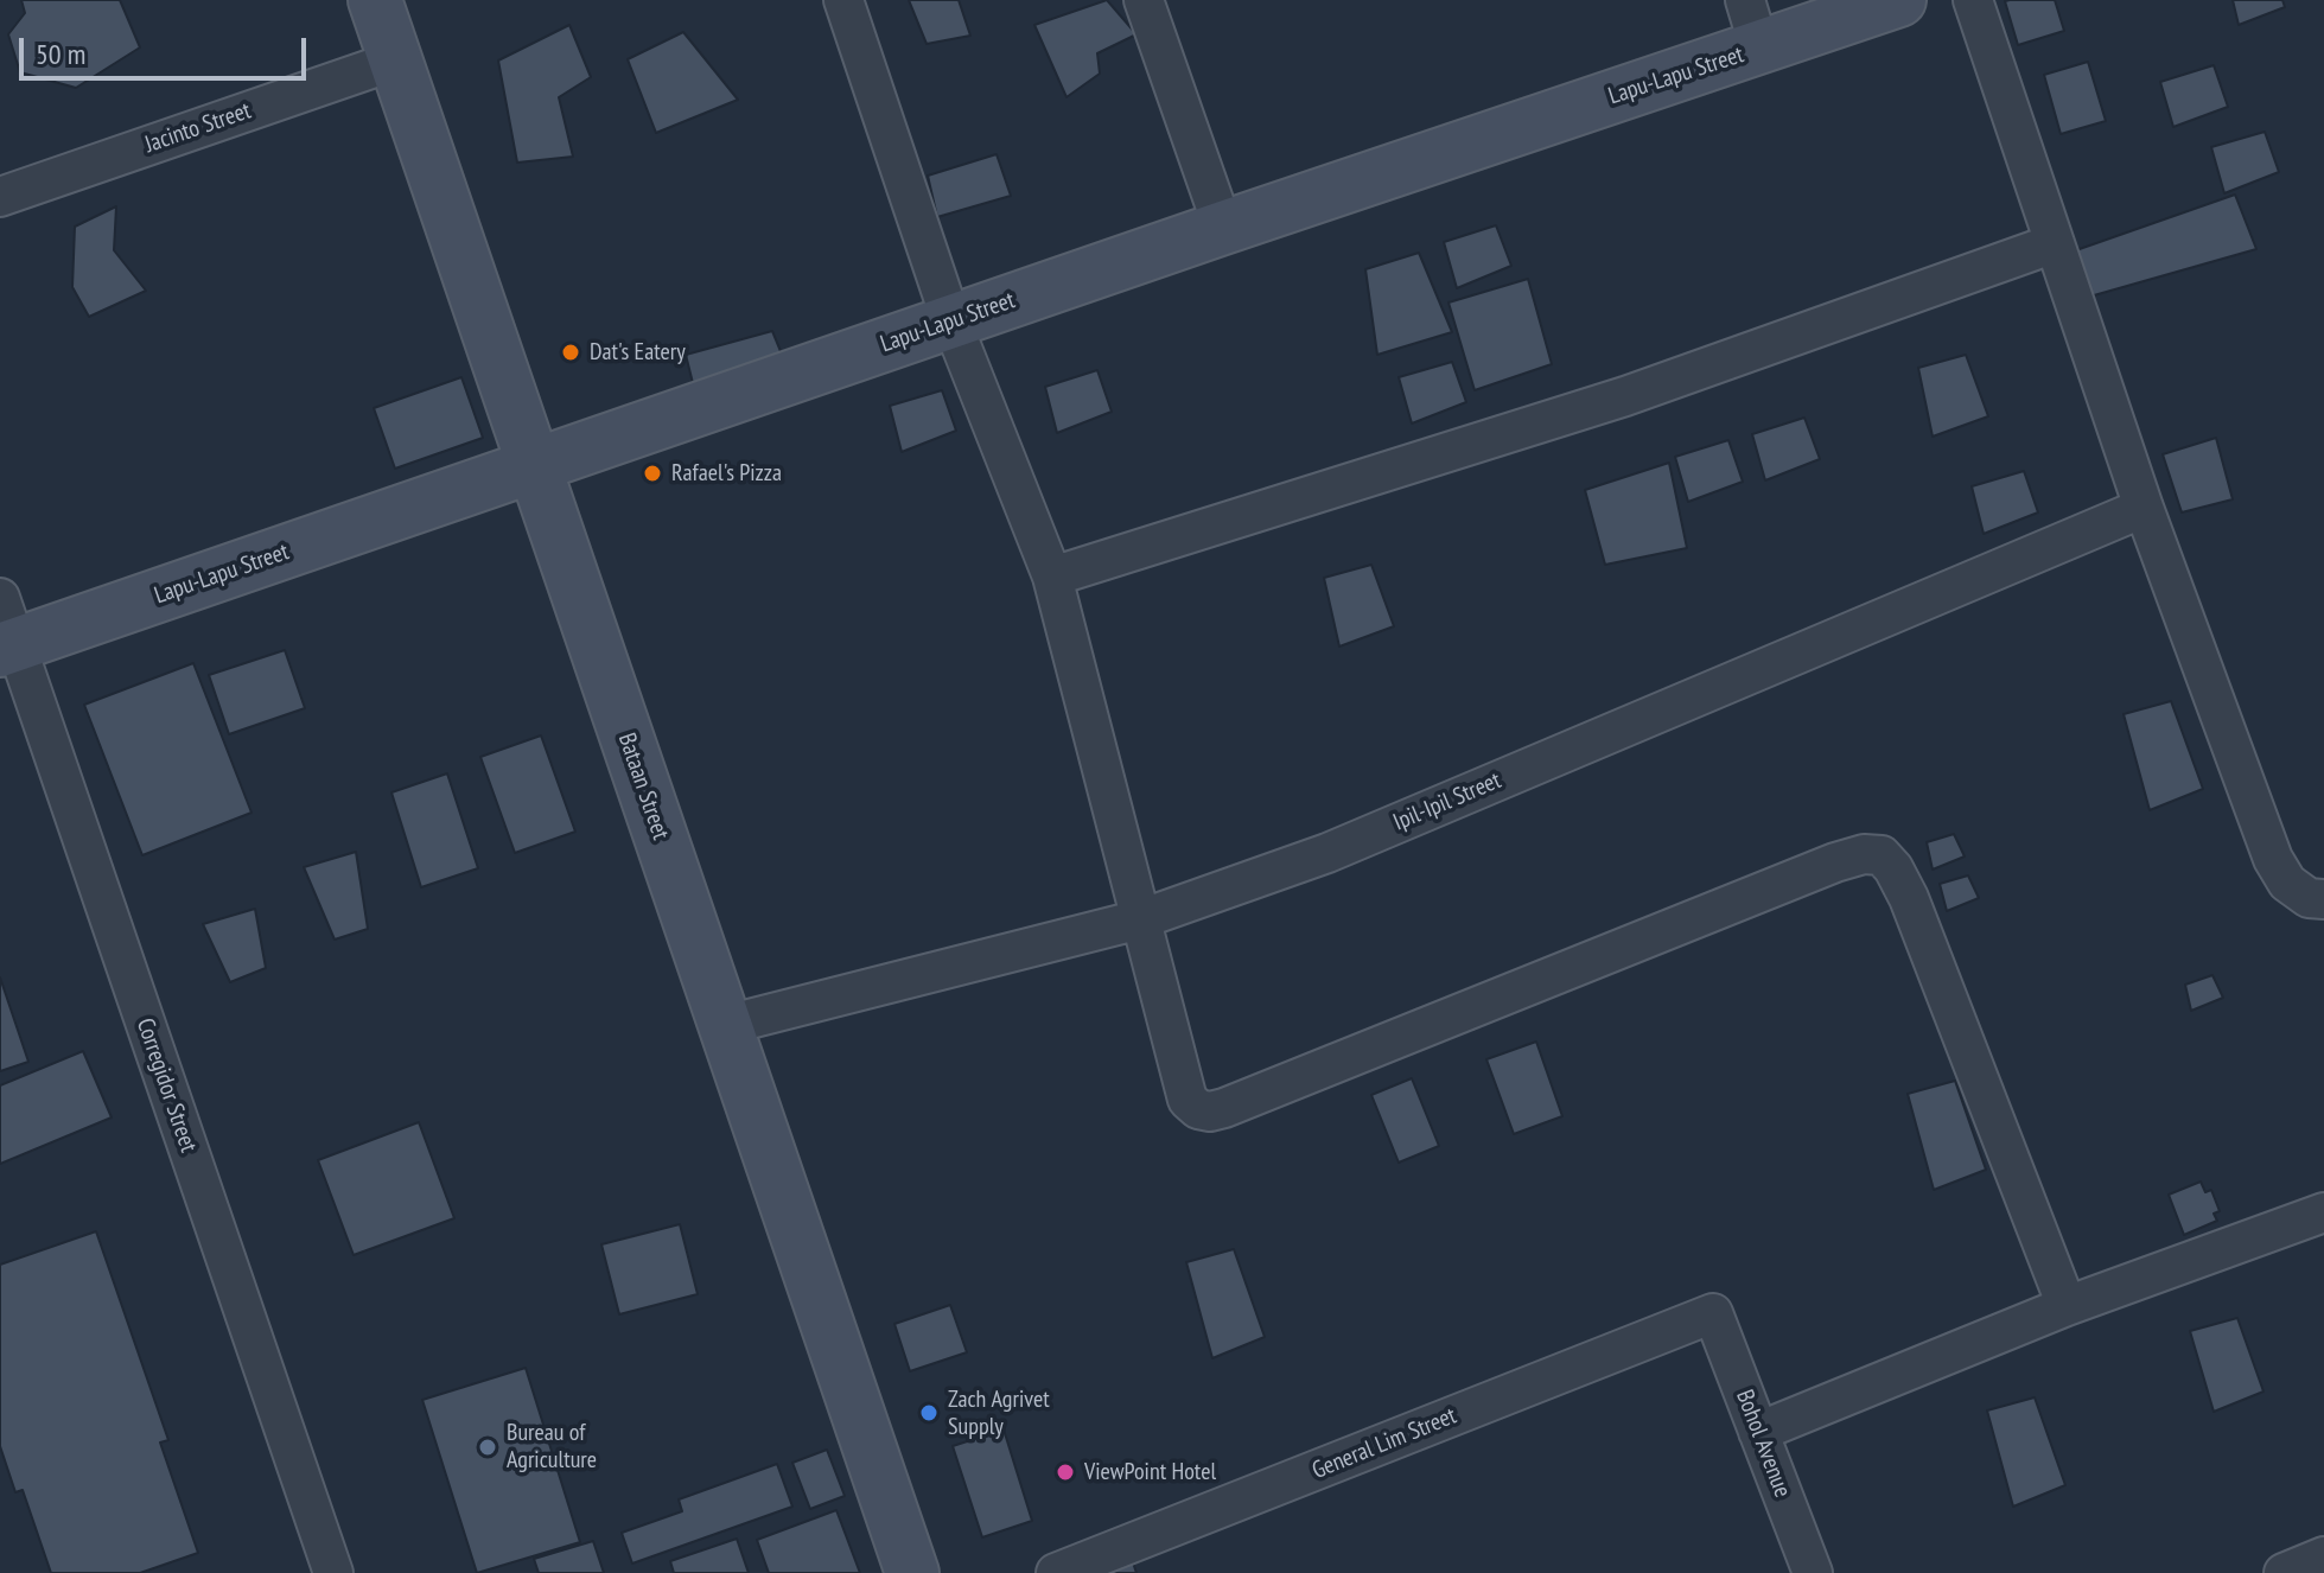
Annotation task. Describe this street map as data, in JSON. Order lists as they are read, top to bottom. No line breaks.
{"streets":{"street":["Lapu-Lapu Street","Jacinto Street","Bataan Street","Ipil-Ipil Street","Corregidor Street","General Lim Street","Bohol Avenue"]},"crossings":[["Lapu-Lapu Street","Bataan Street"],["Lapu-Lapu Street","Corregidor Street"],["Jacinto Street","Bataan Street"],["Bataan Street","Ipil-Ipil Street"],["General Lim Street","Bohol Avenue"]],"places":["Dat's Eatery","Rafael's Pizza","Zach Agrivet Supply","Bureau of Agriculture","ViewPoint Hotel"],"scale_bar":"50 m"}
